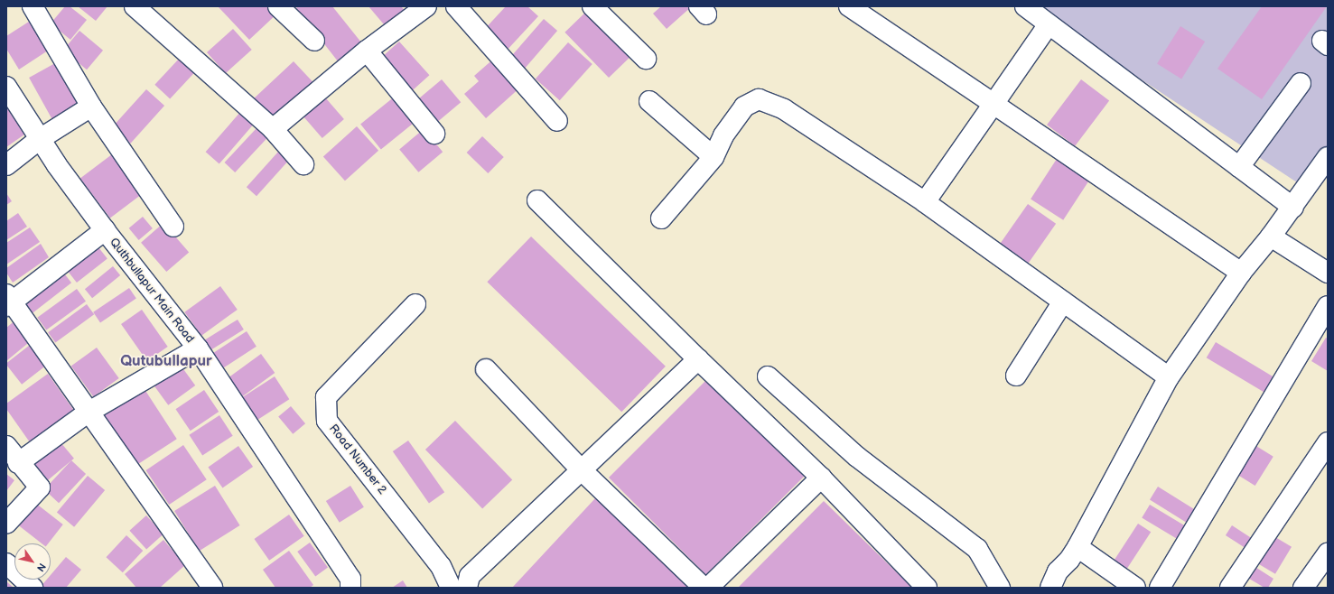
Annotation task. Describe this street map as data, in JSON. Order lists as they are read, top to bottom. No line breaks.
{"streets":{"street":["Quthbullapur Main Road","Road Number 2"]},"districts":["Qutubullapur"],"north":"bottom right"}
